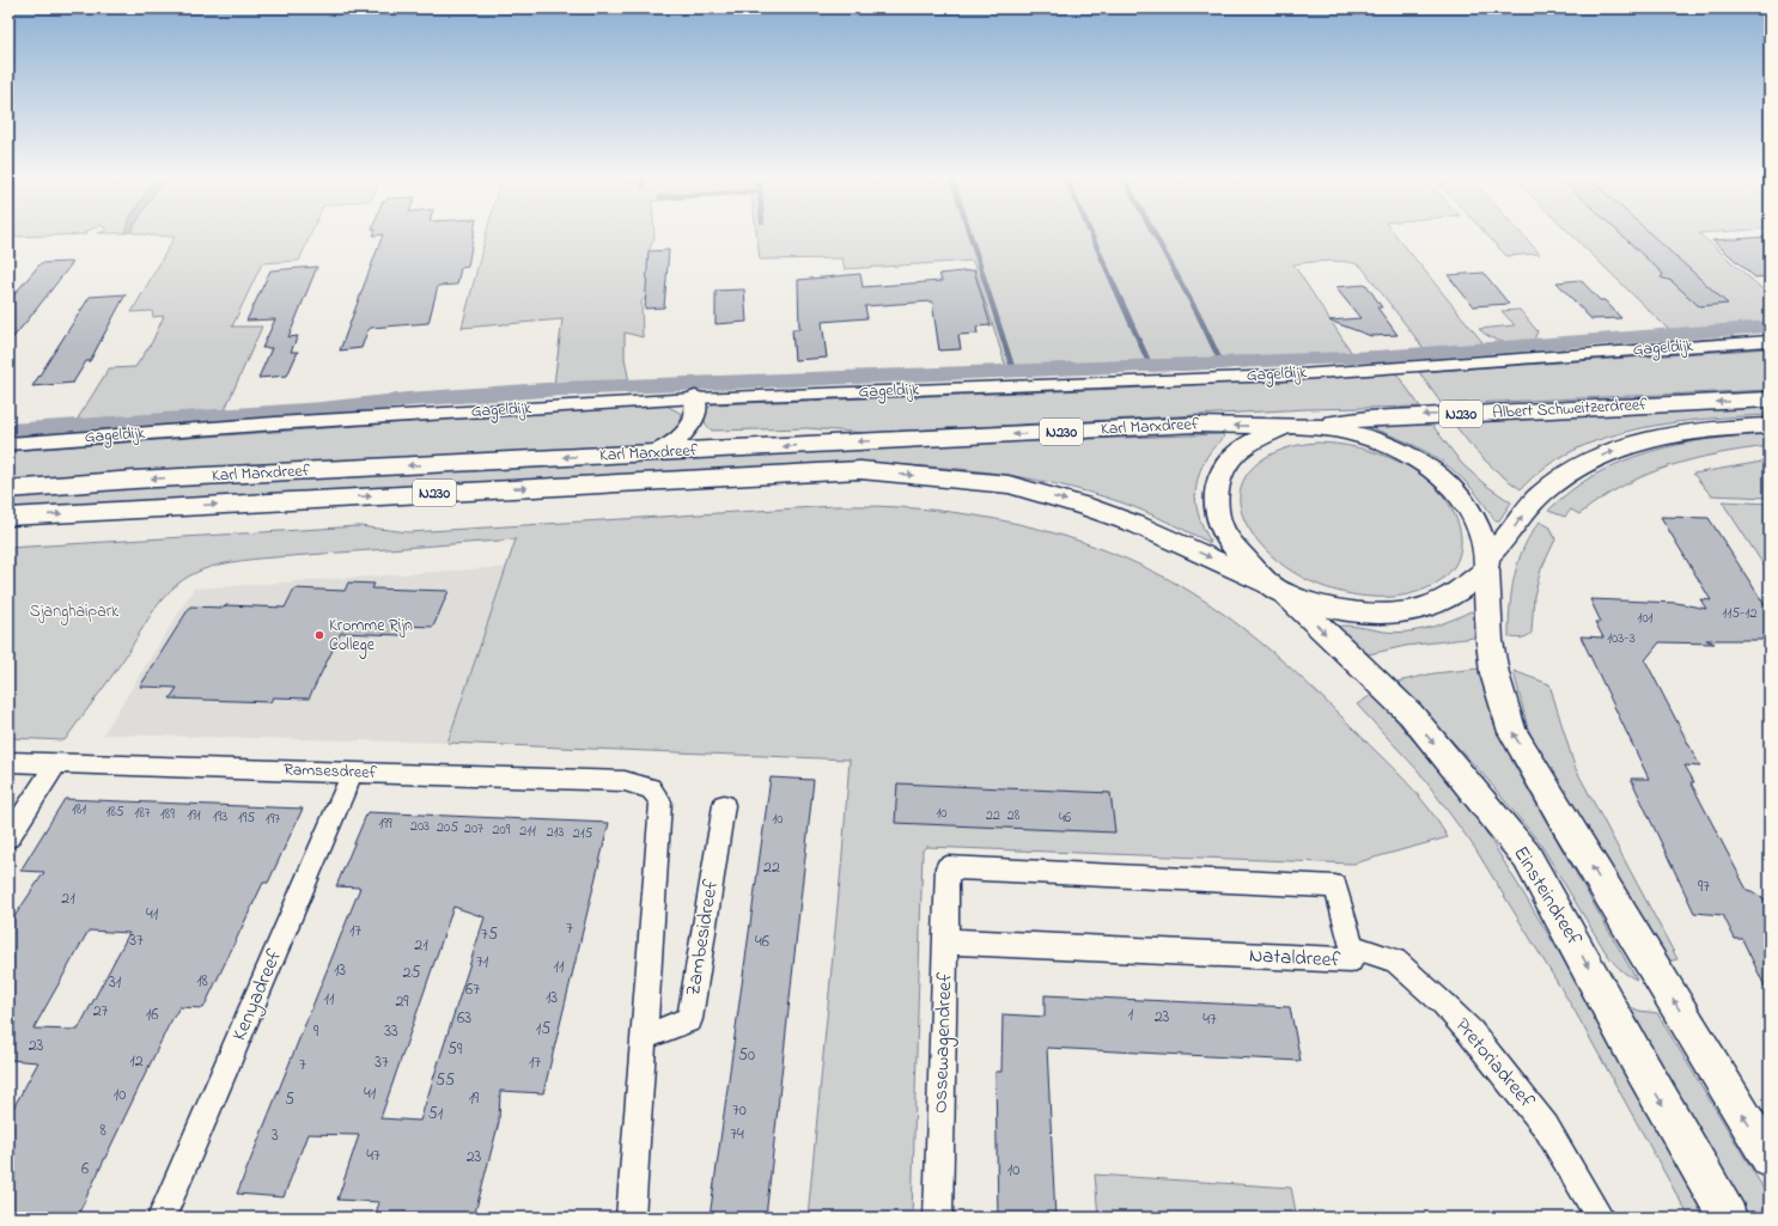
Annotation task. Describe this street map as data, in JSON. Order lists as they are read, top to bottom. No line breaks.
{"streets":{"main road":["Albert Schweitzerdreef","N230","Karl Marxdreef","Einsteindreef"],"street":["Gageldijk","Ramsesdreef","Zambesidreef","Nataldreef","Kenyadreef","Ossewagendreef","Pretoriadreef"]},"crossings":[["Albert Schweitzerdreef","N230"],["N230","Karl Marxdreef"],["N230","Einsteindreef"],["Karl Marxdreef","Einsteindreef"],["Ramsesdreef","Zambesidreef"],["Ramsesdreef","Kenyadreef"],["Nataldreef","Ossewagendreef"],["Nataldreef","Pretoriadreef"]],"parks":["Sjanghaipark"],"places":["Kromme Rijn College"],"house_numbers":["115-12","101","103-3","181","185","187","10","189","191","22","28","193","195","46","197","10","199","203","205","207","209","211","213","215","22","97","21","41","7","17","75","37","46","21","71","11","13","25","18","31","67","13","11","29","27","16","1","23","63","47","15","9","33","23","59","50","12","37","17","7","55","41","10","19","5","70","51","8","74","3","47","23","6","10"]}
